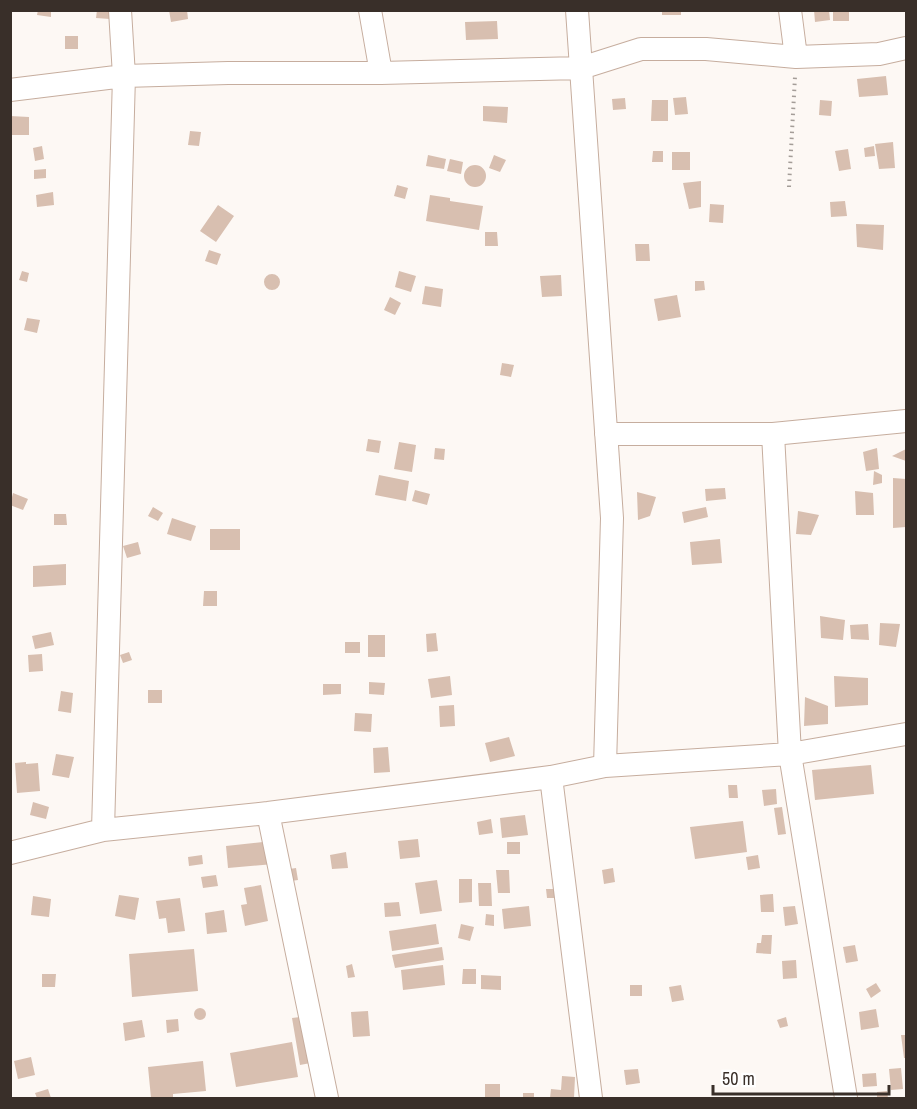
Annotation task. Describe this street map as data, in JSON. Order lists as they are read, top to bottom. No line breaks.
{"scale_bar":"50 m"}
